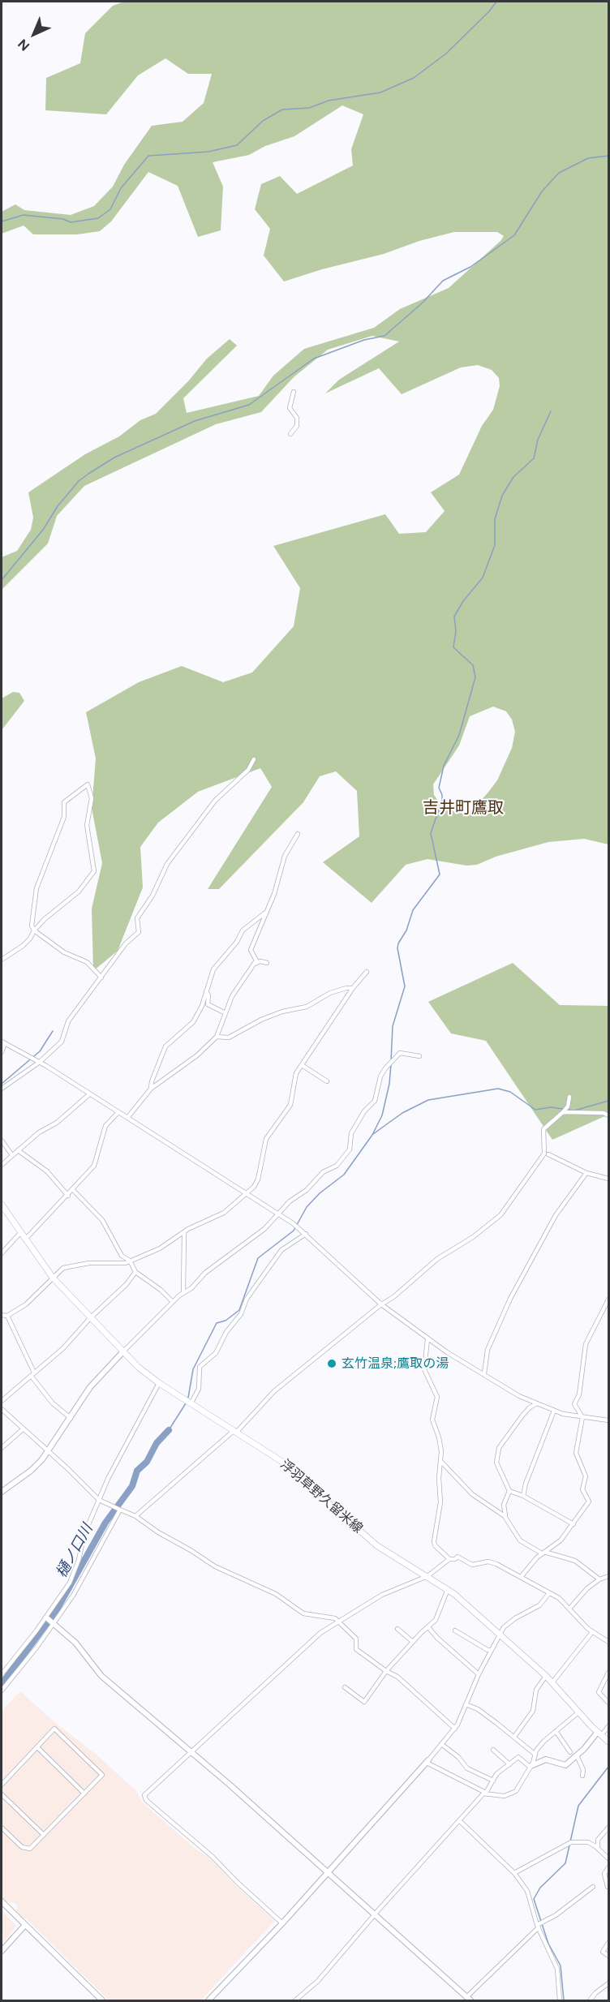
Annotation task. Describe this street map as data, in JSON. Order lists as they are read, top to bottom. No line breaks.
{"streets":{"main road":["浮羽草野久留米線"]},"districts":["吉井町鷹取"],"water":["樋ノ口川"],"places":["玄竹温泉;鷹取の湯"],"north":"bottom left"}
